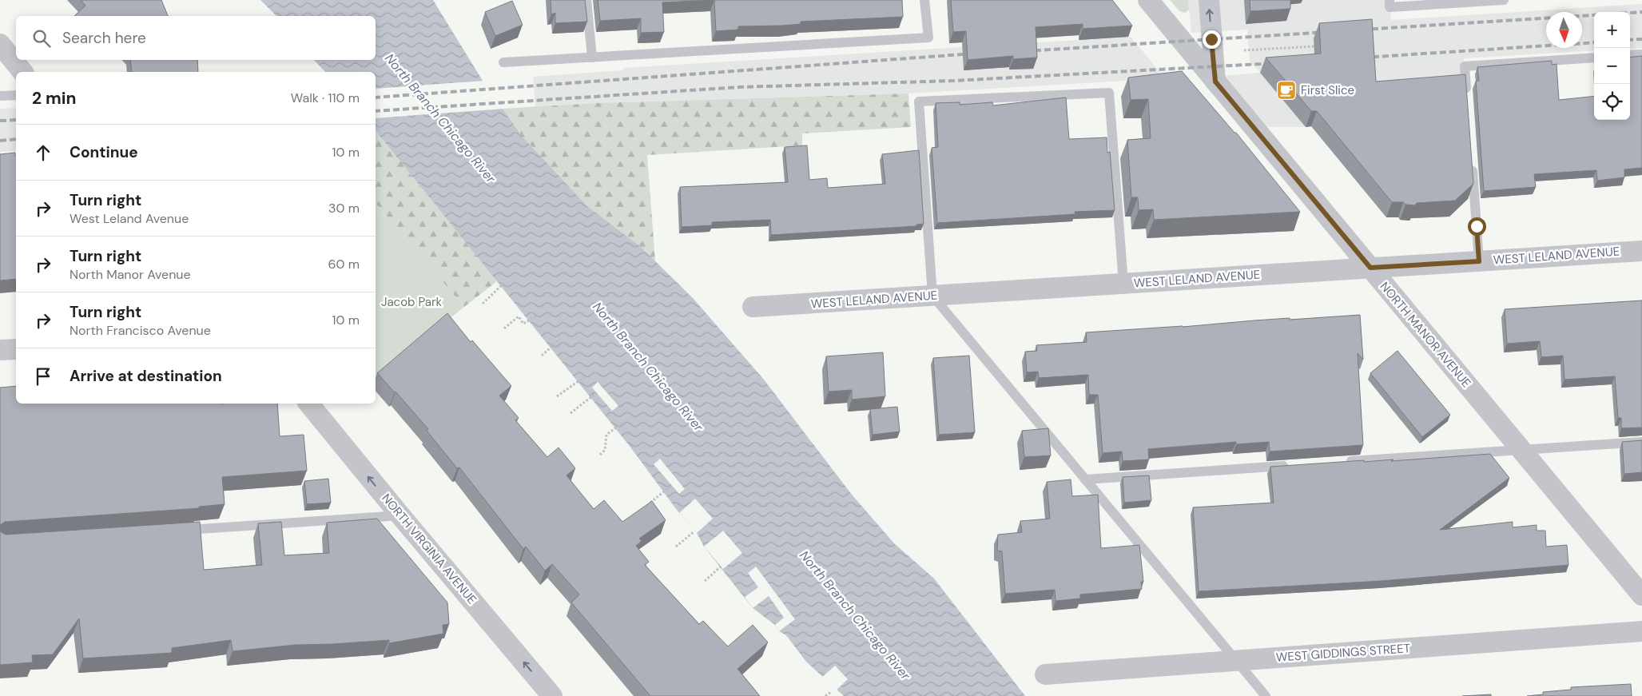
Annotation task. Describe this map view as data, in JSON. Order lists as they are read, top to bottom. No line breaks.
{"streets":{"street":["WEST LELAND AVENUE","NORTH MANOR AVENUE","NORTH VIRGINIA AVENUE","WEST GIDDINGS STREET"]},"crossings":[["WEST LELAND AVENUE","NORTH MANOR AVENUE"]],"one_way":["NORTH VIRGINIA AVENUE"],"water":["North Branch Chicago River"],"parks":["Jacob Park"],"places":{"cafe":["First Slice"]},"north":"bottom","page":{"map_buttons":["+","−"],"search":"Search here","heading":["2 min","Walk · 110 m"],"list":[["Continue","10 m"],["Turn right","West Leland Avenue","30 m"],["Turn right","North Manor Avenue","60 m"],["Turn right","North Francisco Avenue","10 m"],"Arrive at destination"]}}
